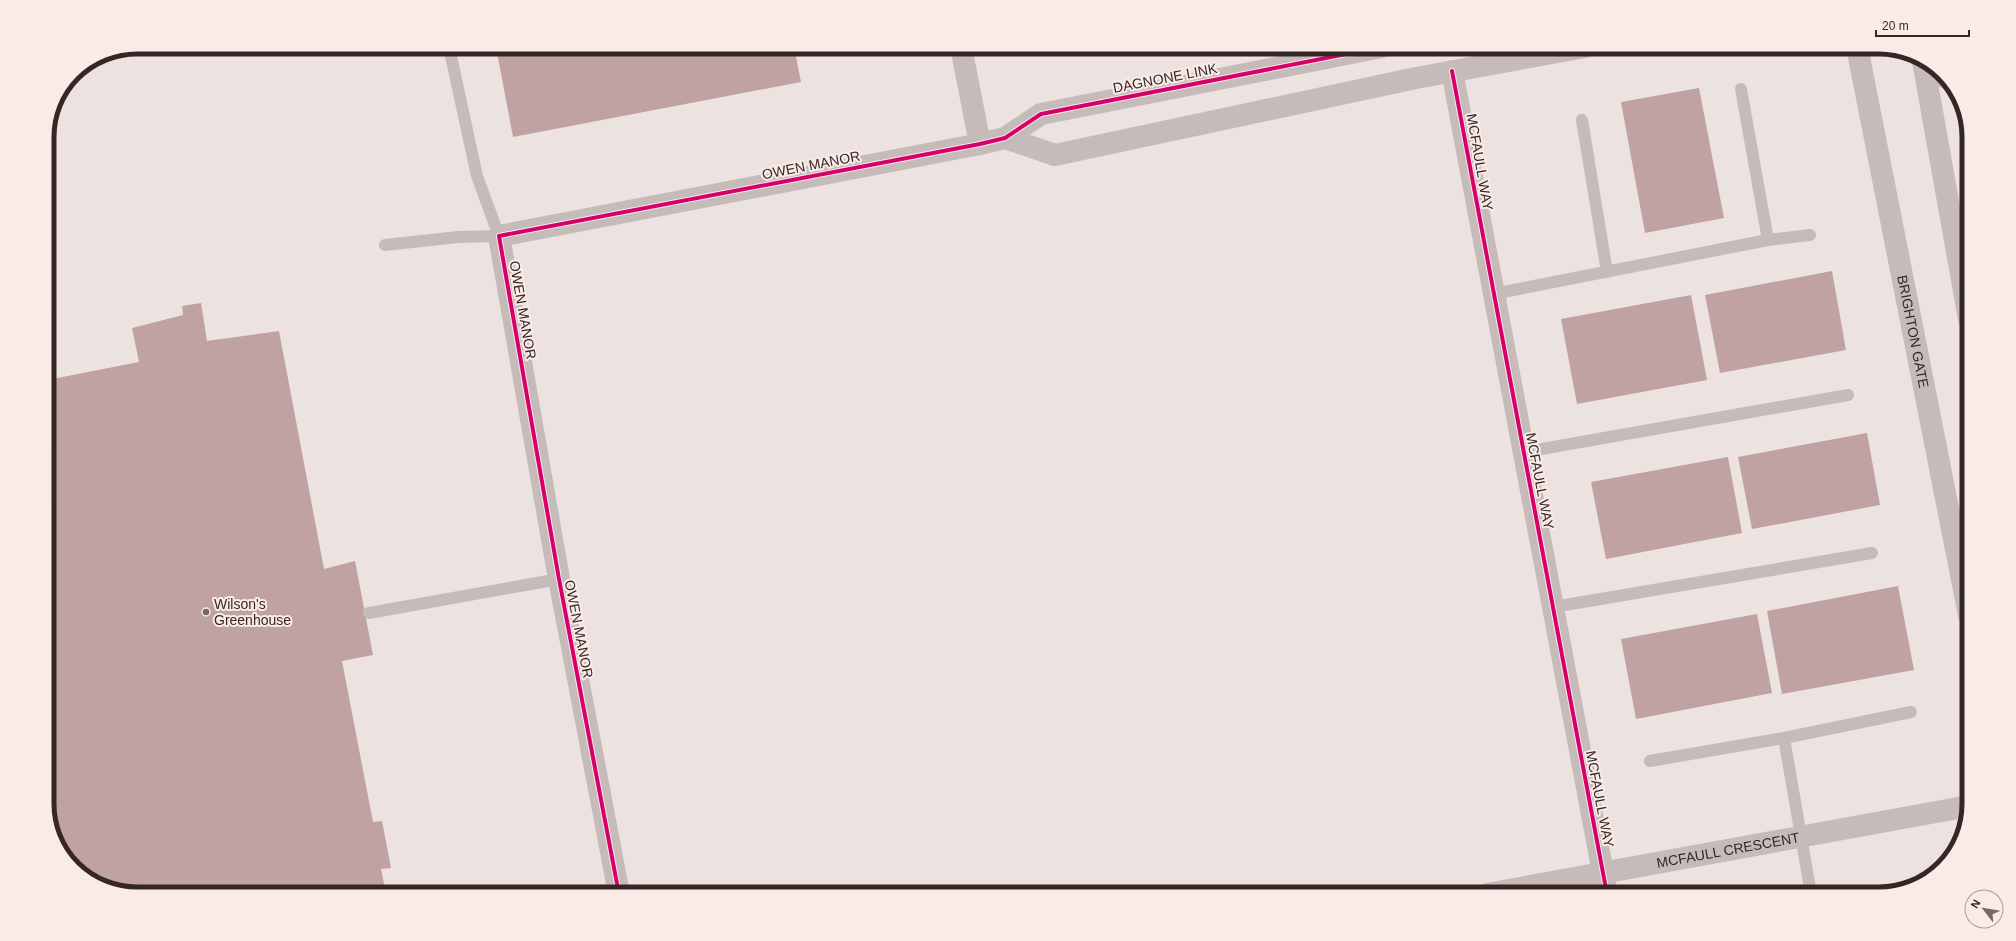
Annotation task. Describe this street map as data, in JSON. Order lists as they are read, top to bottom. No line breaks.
{"streets":{"street":["DAGNONE LINK","MCFAULL WAY","OWEN MANOR","BRIGHTON GATE","MCFAULL CRESCENT"]},"crossings":[["DAGNONE LINK","OWEN MANOR"],["MCFAULL WAY","MCFAULL CRESCENT"]],"places":["Wilson's Greenhouse"],"scale_bar":"20 m","north":"top left"}
